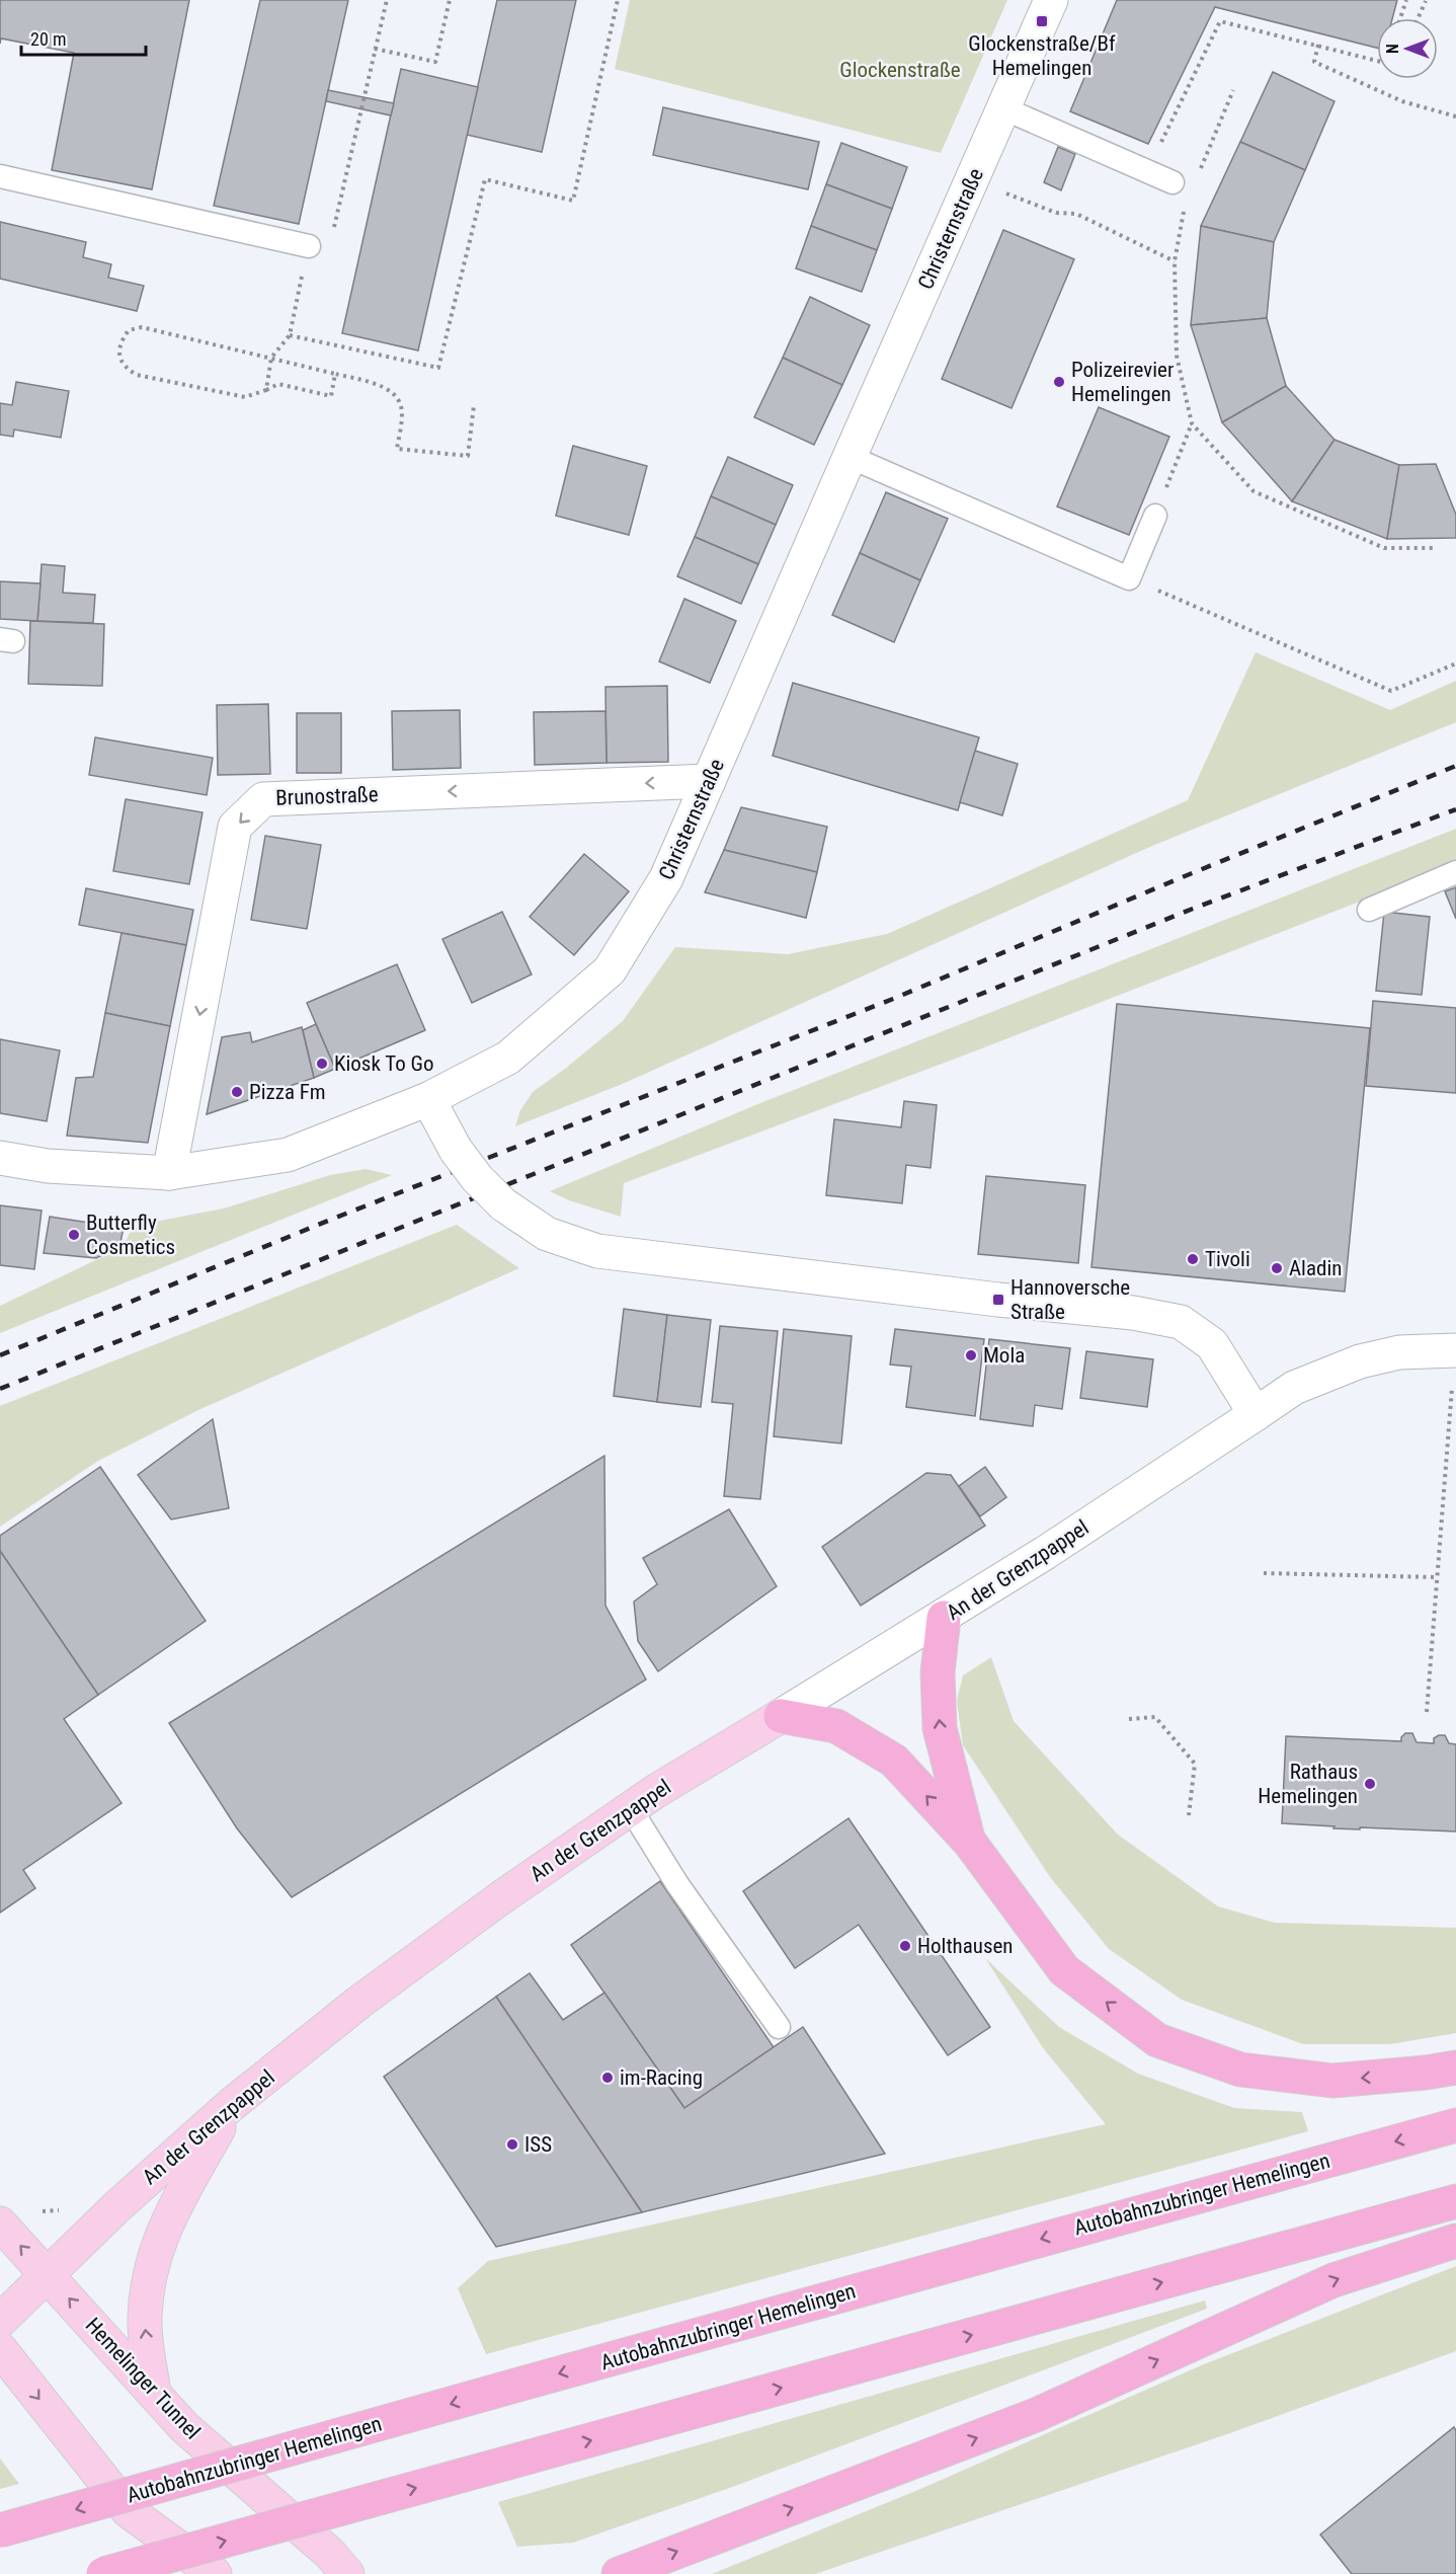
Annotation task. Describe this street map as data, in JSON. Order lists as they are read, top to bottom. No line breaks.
{"streets":{"highway":["Autobahnzubringer Hemelingen"],"main road":["An der Grenzpappel","Hemelinger Tunnel"],"street":["Christernstraße","Brunostraße"]},"crossings":[["Christernstraße","Brunostraße"],["An der Grenzpappel","Hemelinger Tunnel"]],"parks":["Glockenstraße"],"places":{"transit":["Glockenstraße/Bf Hemelingen","Hannoversche Straße"],"other":["Polizeirevier Hemelingen","Kiosk To Go","Pizza Fm","Butterfly Cosmetics","Tivoli","Aladin","Mola","Rathaus Hemelingen","Holthausen","im-Racing","ISS"]},"scale_bar":"20 m","north":"left"}
